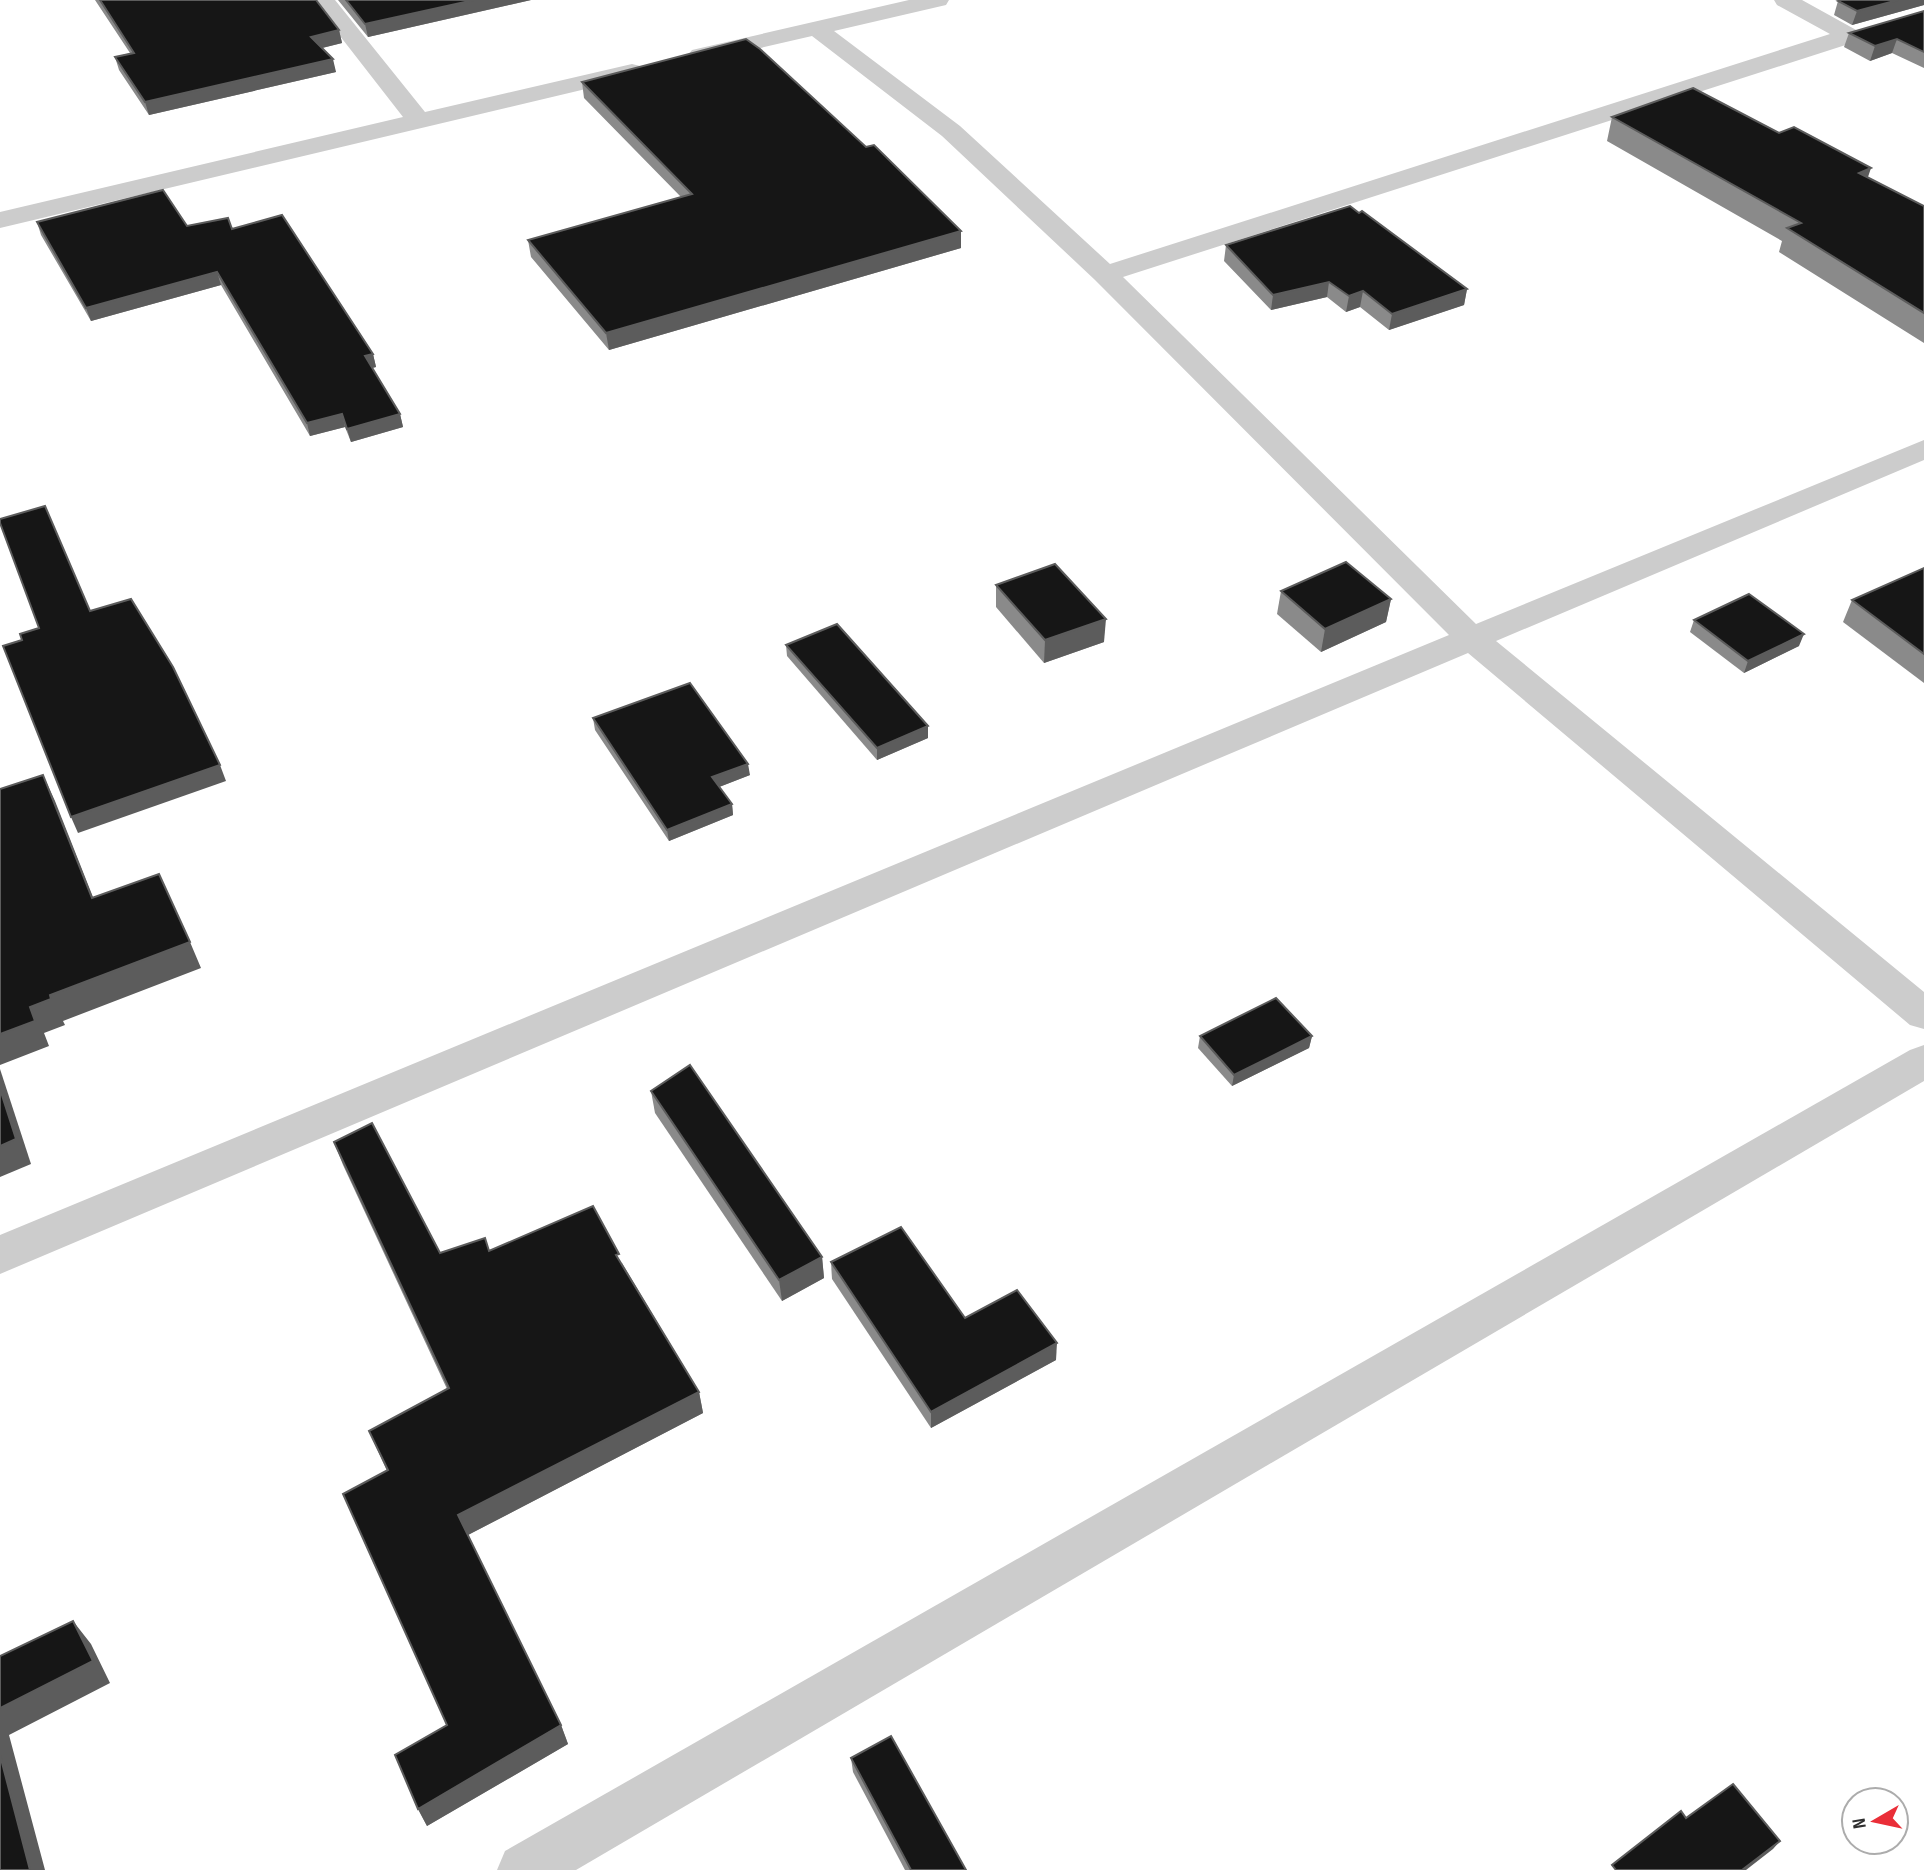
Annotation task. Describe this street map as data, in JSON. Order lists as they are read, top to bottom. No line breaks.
{"north":"left"}
